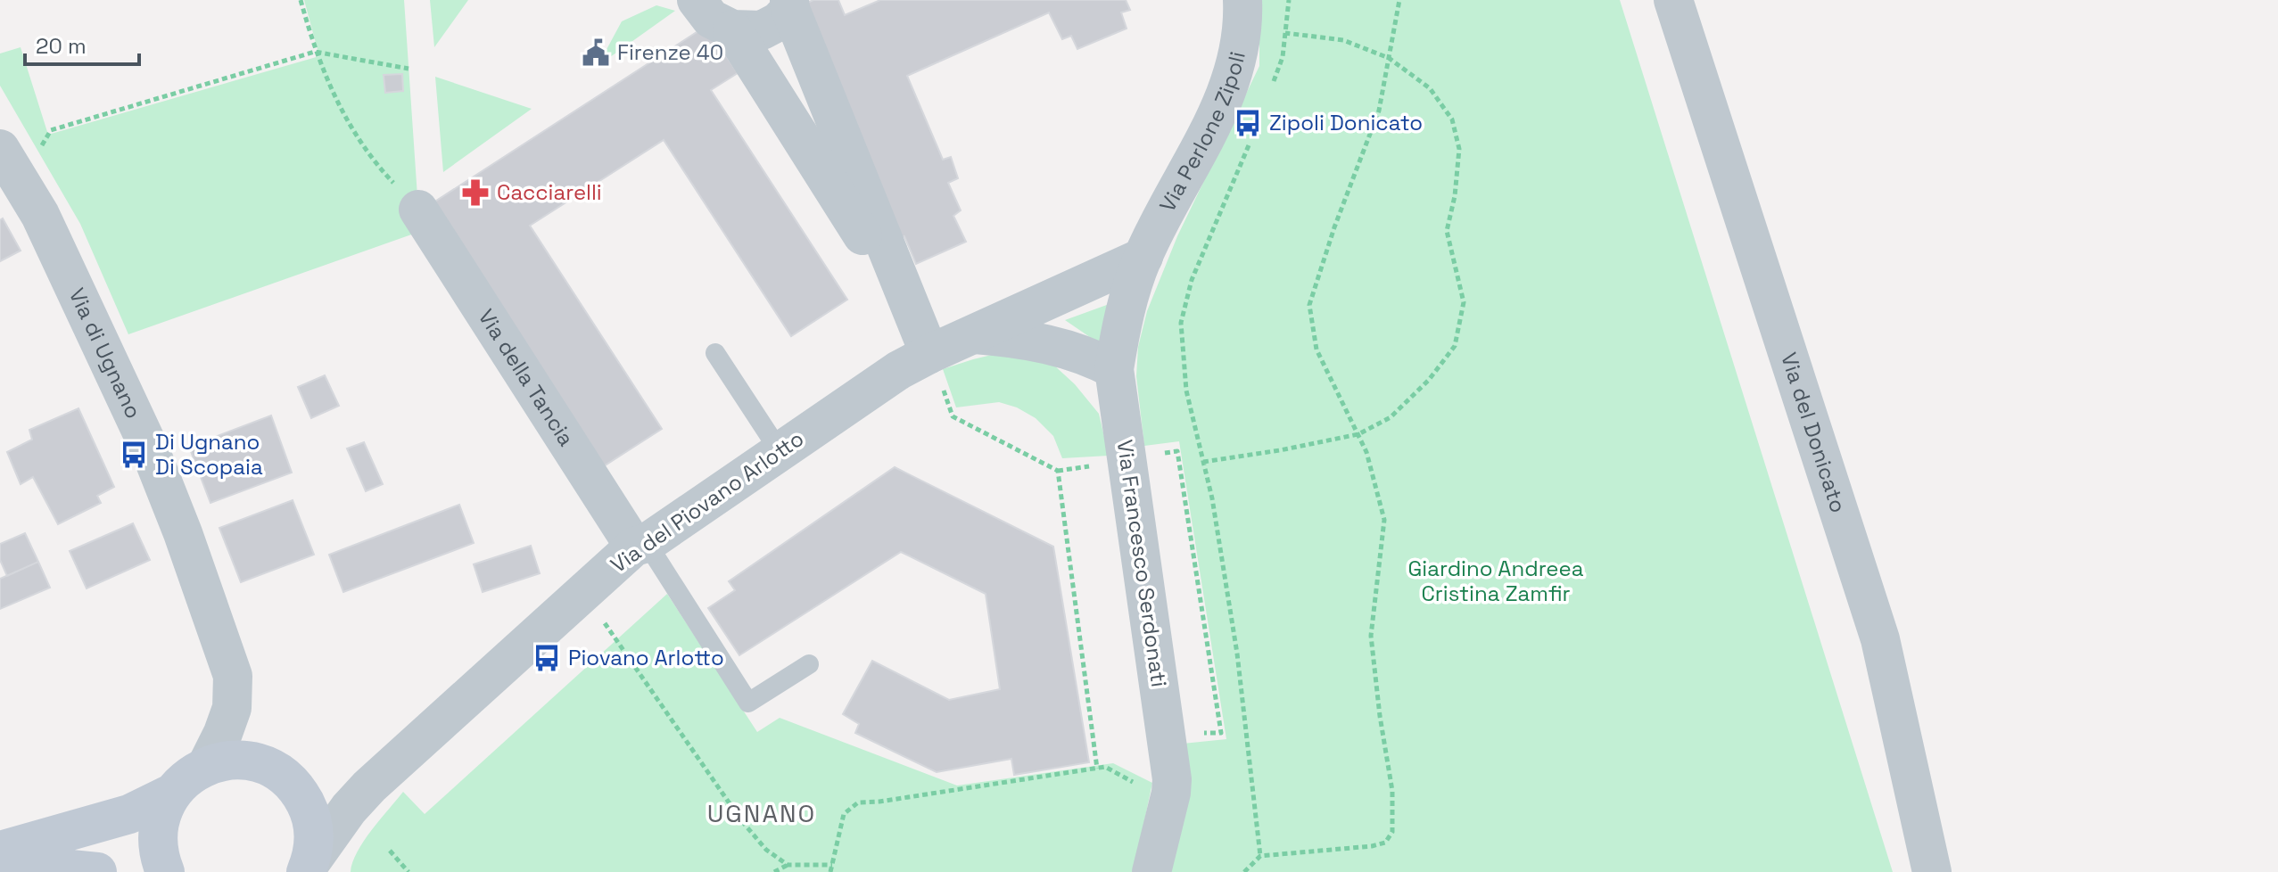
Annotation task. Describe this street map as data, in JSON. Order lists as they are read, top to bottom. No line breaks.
{"streets":{"street":["Via Perlone Zipoli","Via di Ugnano","Via della Tancia","Via del Donicato","Via del Piovano Arlotto","Via Francesco Serdonati"]},"crossings":[["Via Perlone Zipoli","Via del Piovano Arlotto"],["Via Perlone Zipoli","Via Francesco Serdonati"],["Via di Ugnano","Via del Piovano Arlotto"],["Via della Tancia","Via del Piovano Arlotto"],["Via del Piovano Arlotto","Via Francesco Serdonati"]],"districts":["UGNANO"],"parks":["Giardino Andreea Cristina Zamfir"],"places":{"public building":["Firenze 40"],"bus stop":["Zipoli Donicato","Di Ugnano Di Scopaia","Piovano Arlotto"],"pharmacy":["Cacciarelli"]},"scale_bar":"20 m"}
